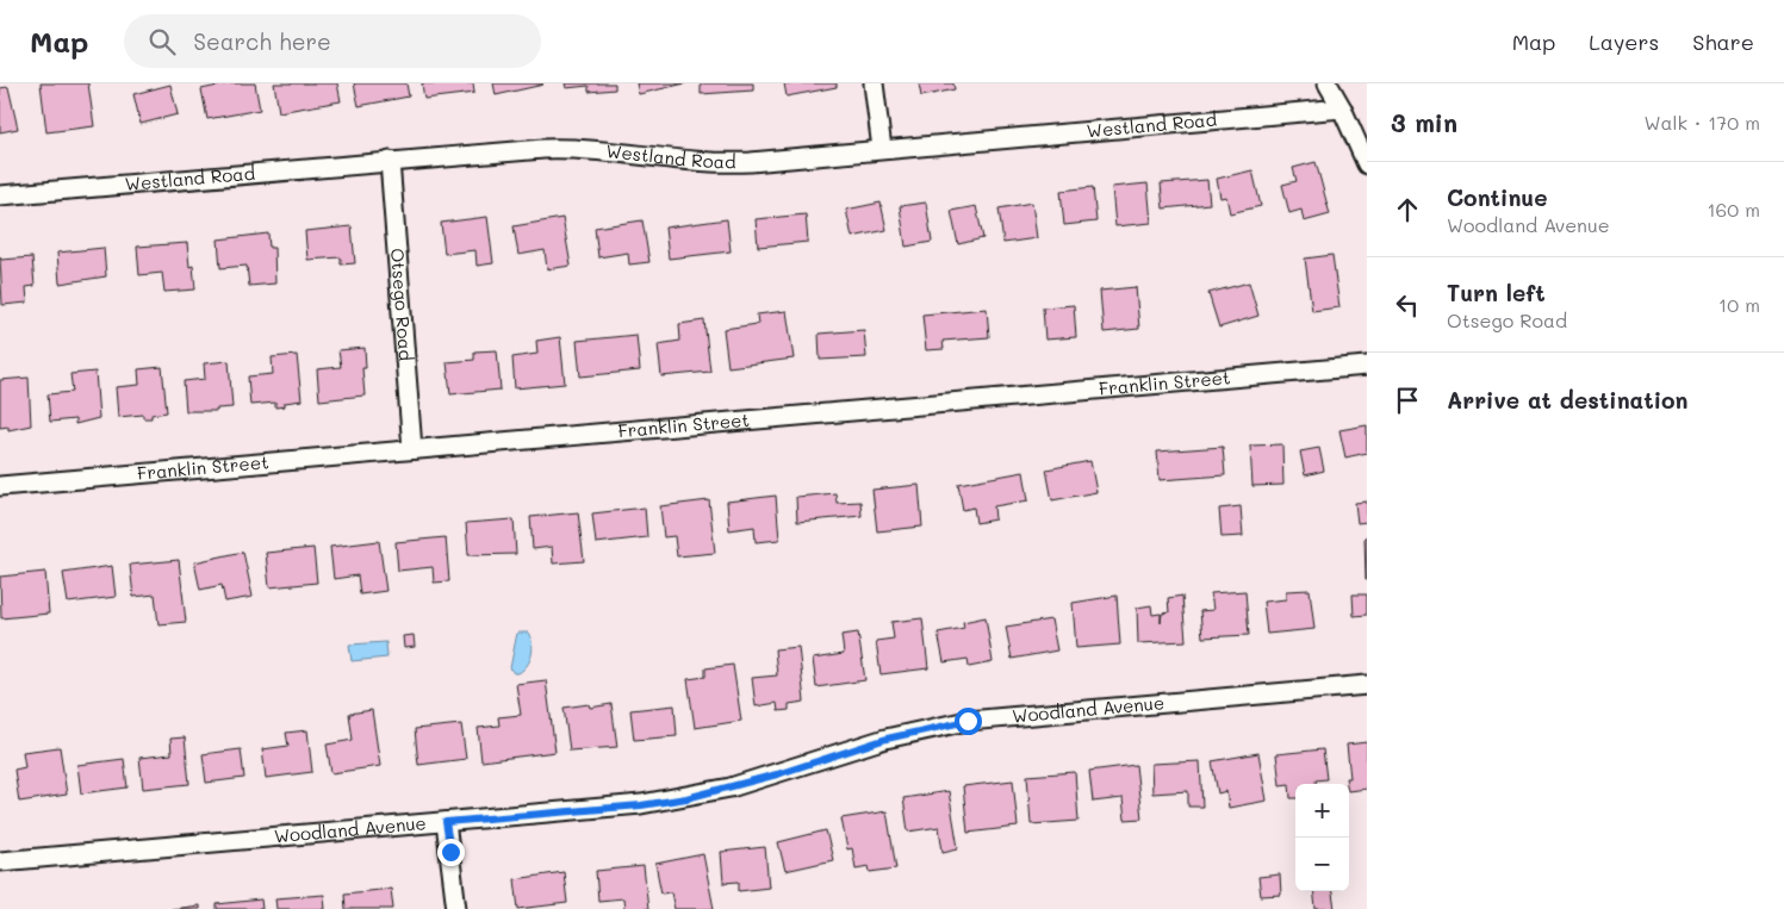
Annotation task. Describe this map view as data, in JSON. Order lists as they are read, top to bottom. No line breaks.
{"streets":{"street":["Westland Road","Otsego Road","Franklin Street","Woodland Avenue"]},"crossings":[["Westland Road","Otsego Road"],["Otsego Road","Franklin Street"]],"page":{"header":"Map","search":"Search here","nav":["Map","Layers","Share"],"heading":["3 min","Walk · 170 m"],"list":[["Continue","Woodland Avenue","160 m"],["Turn left","Otsego Road","10 m"],"Arrive at destination"],"map_buttons":["+","−"]}}
